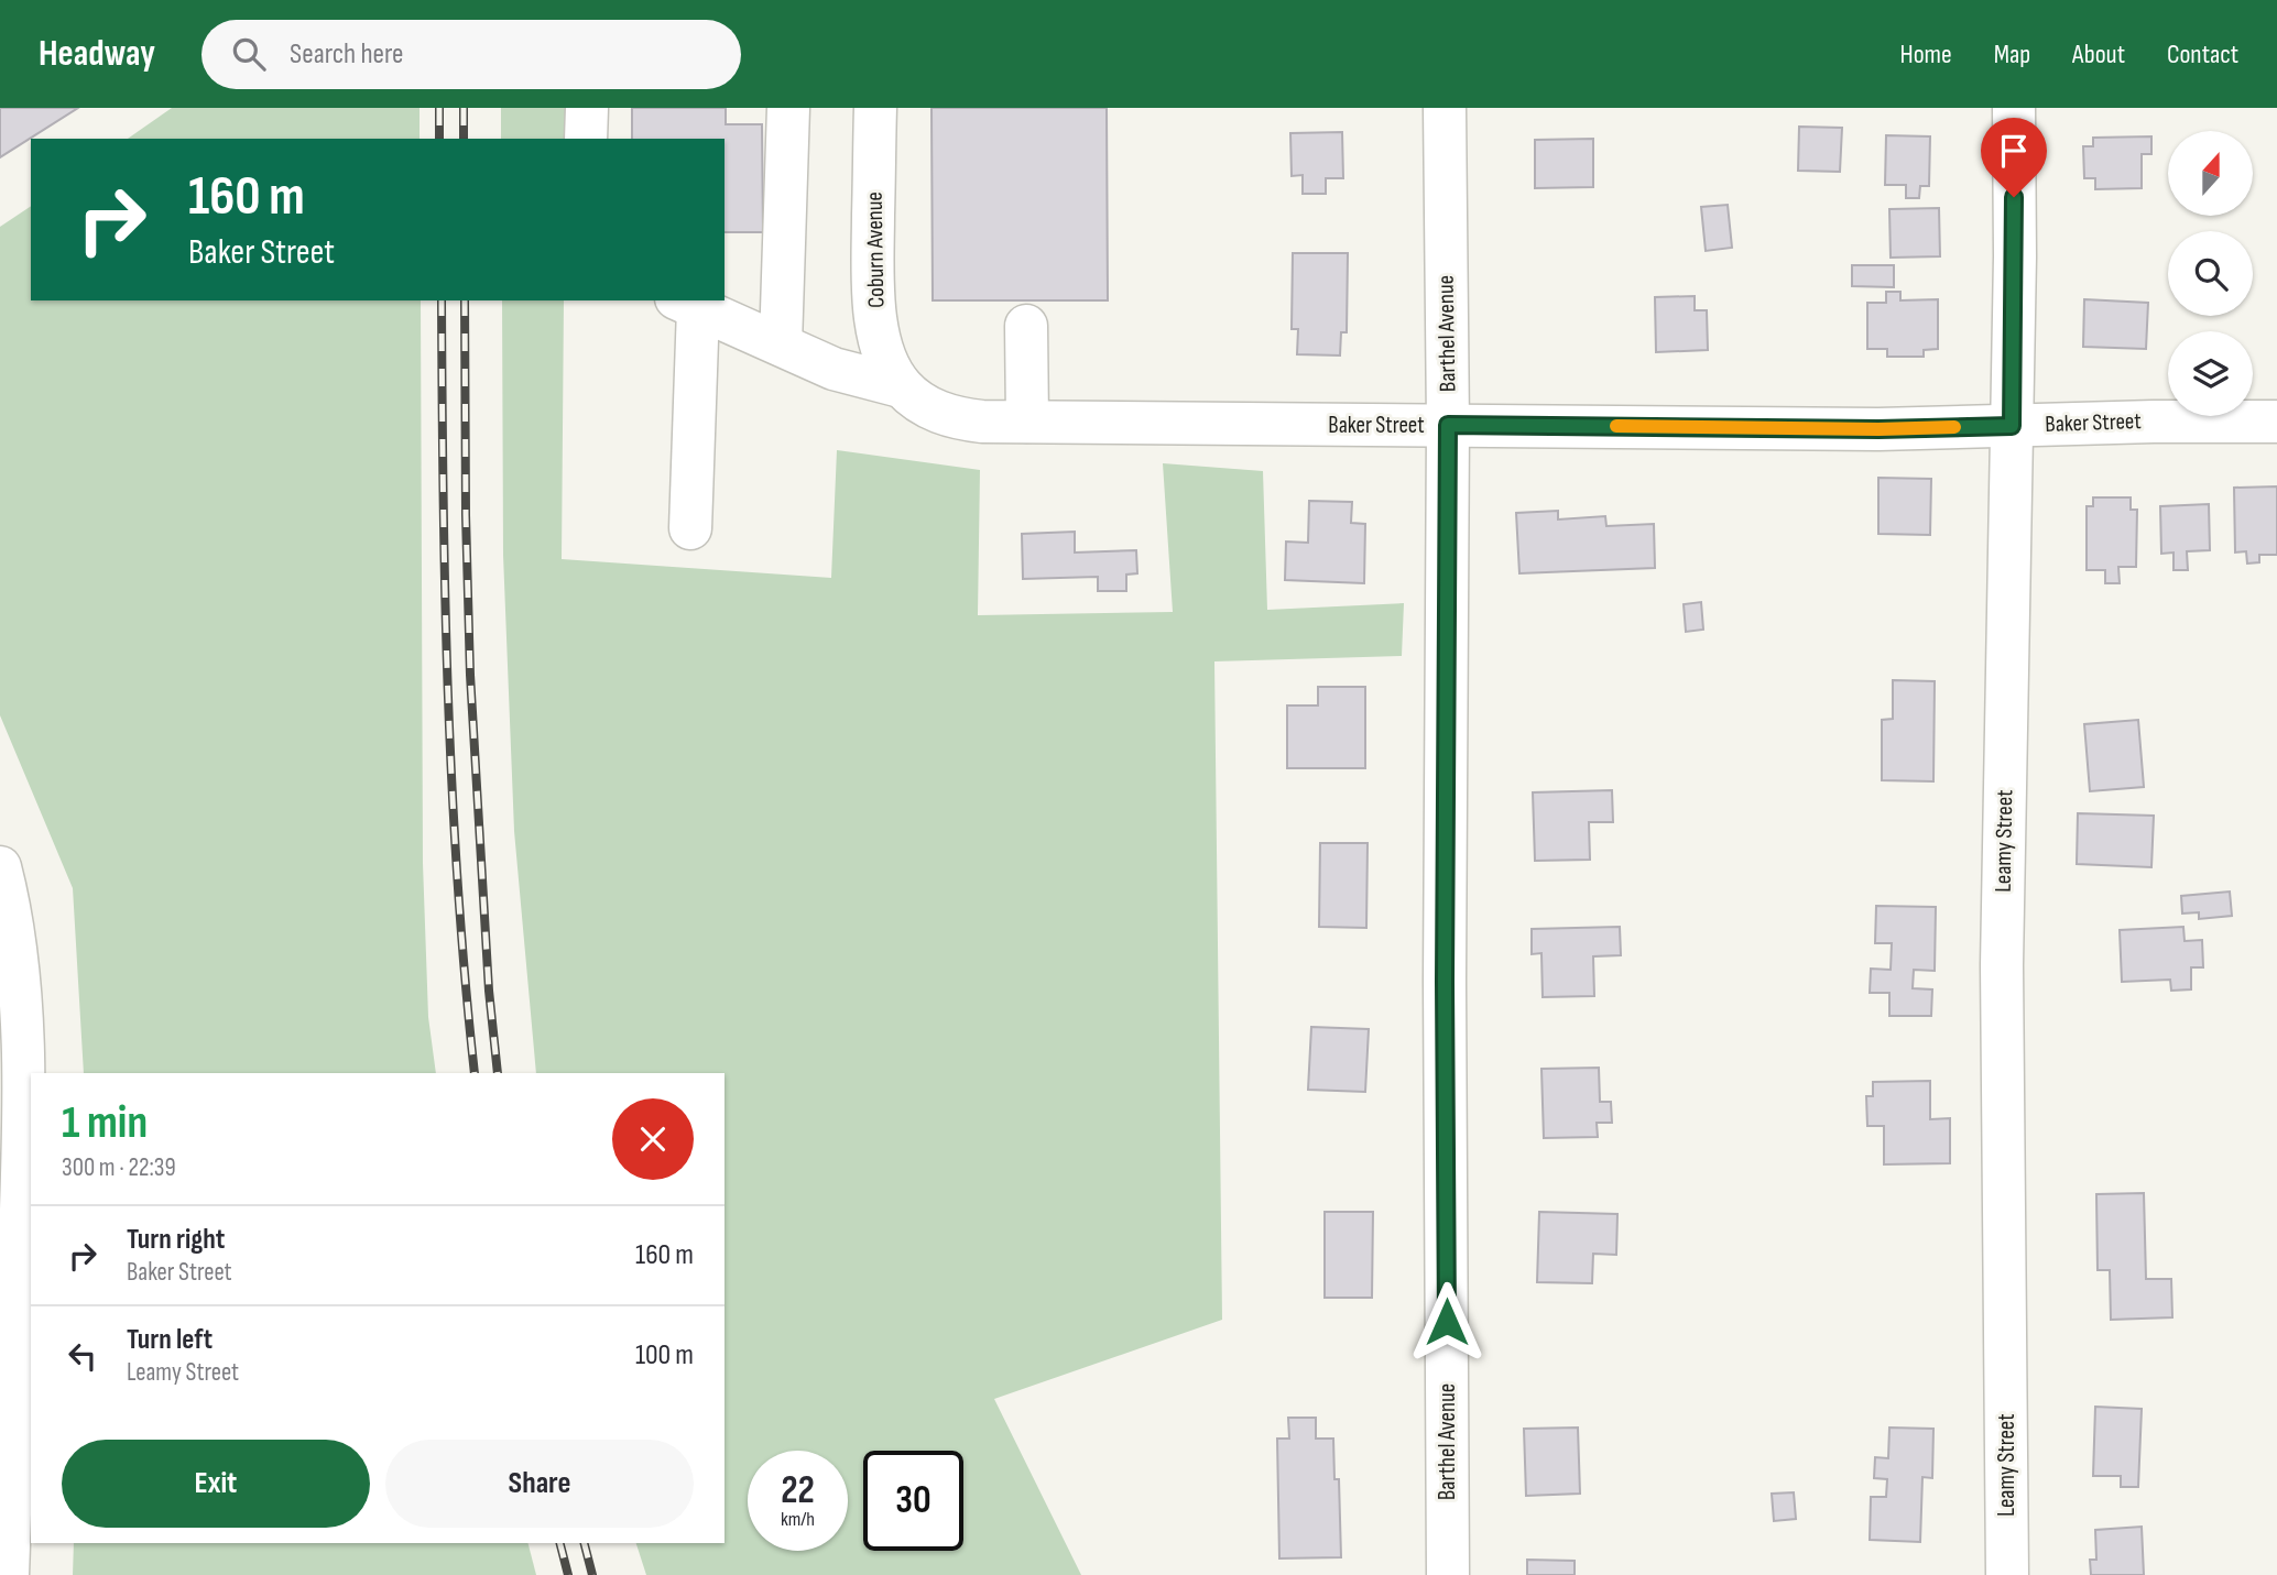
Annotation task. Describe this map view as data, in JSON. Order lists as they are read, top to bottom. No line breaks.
{"streets":{"street":["Coburn Avenue","Barthel Avenue","Baker Street","Leamy Street"]},"crossings":[["Coburn Avenue","Baker Street"],["Barthel Avenue","Baker Street"],["Baker Street","Leamy Street"]],"north":"top","page":{"header":"Headway","search":"Search here","nav":["Home","Map","About","Contact"],"turn":["160 m","Baker Street"],"heading":["1 min","300 m · 22:39"],"list":[{"name":"Turn right","note":"Baker Street","value":"160 m"},{"name":"Turn left","note":"Leamy Street","value":"100 m"}],"buttons":["Exit","Share"],"speed":"22 km/h","limit":"30"}}
